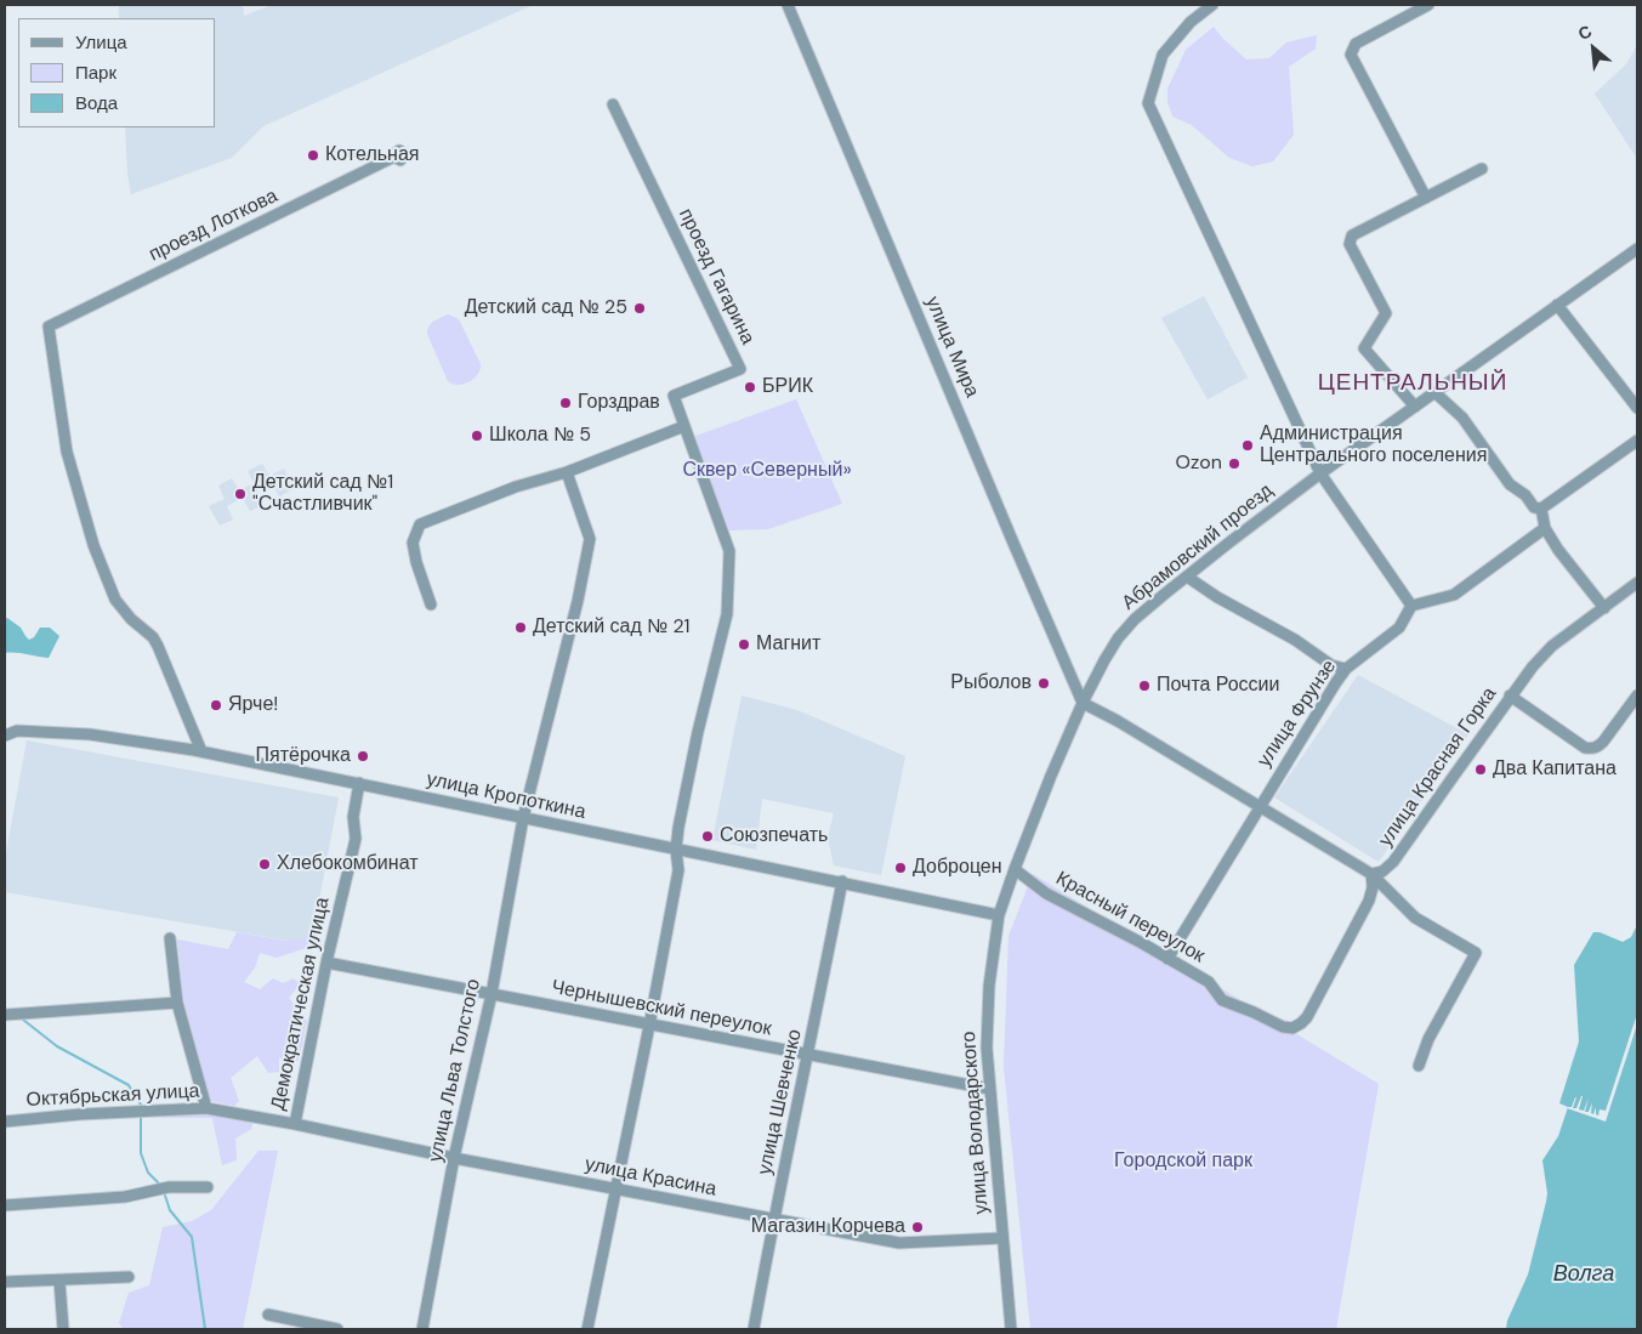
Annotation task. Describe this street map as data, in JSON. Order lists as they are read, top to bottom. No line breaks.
{"streets":{"street":["проезд Лоткова","проезд Гагарина","улица Мира","Абрамовский проезд","улица Фрунзе","улица Красная Горка","улица Кропоткина","Красный переулок","Демократическая улица","Чернышевский переулок","улица Льва Толстого","Октябрьская улица","улица Шевченко","улица Володарского","улица Красина"]},"crossings":[["проезд Лоткова","улица Кропоткина"],["проезд Гагарина","улица Кропоткина"],["проезд Гагарина","Чернышевский переулок"],["проезд Гагарина","улица Красина"],["улица Мира","Абрамовский проезд"],["Абрамовский проезд","улица Кропоткина"],["Абрамовский проезд","Красный переулок"],["Абрамовский проезд","улица Володарского"],["улица Фрунзе","Красный переулок"],["улица Красная Горка","Красный переулок"],["улица Кропоткина","Демократическая улица"],["улица Кропоткина","улица Льва Толстого"],["улица Кропоткина","улица Шевченко"],["улица Кропоткина","улица Володарского"],["Демократическая улица","Чернышевский переулок"],["Демократическая улица","Октябрьская улица"],["Демократическая улица","улица Красина"],["Чернышевский переулок","улица Льва Толстого"],["Чернышевский переулок","улица Шевченко"],["Чернышевский переулок","улица Володарского"],["улица Льва Толстого","улица Красина"],["Октябрьская улица","улица Красина"],["улица Шевченко","улица Красина"],["улица Володарского","улица Красина"]],"districts":["ЦЕНТРАЛЬНЫЙ"],"water":["Волга"],"parks":["Сквер «Северный»","Городской парк"],"places":["Котельная","Детский сад № 25","БРИК","Горздрав","Школа № 5","Администрация Центрального поселения","Ozon","Детский сад №1 \"Счастливчик\"","Детский сад № 21","Магнит","Рыболов","Почта России","Ярче!","Пятёрочка","Два Капитана","Союзпечать","Хлебокомбинат","Доброцен","Магазин Корчева"],"legend":["Улица","Парк","Вода"],"north":"top left"}
